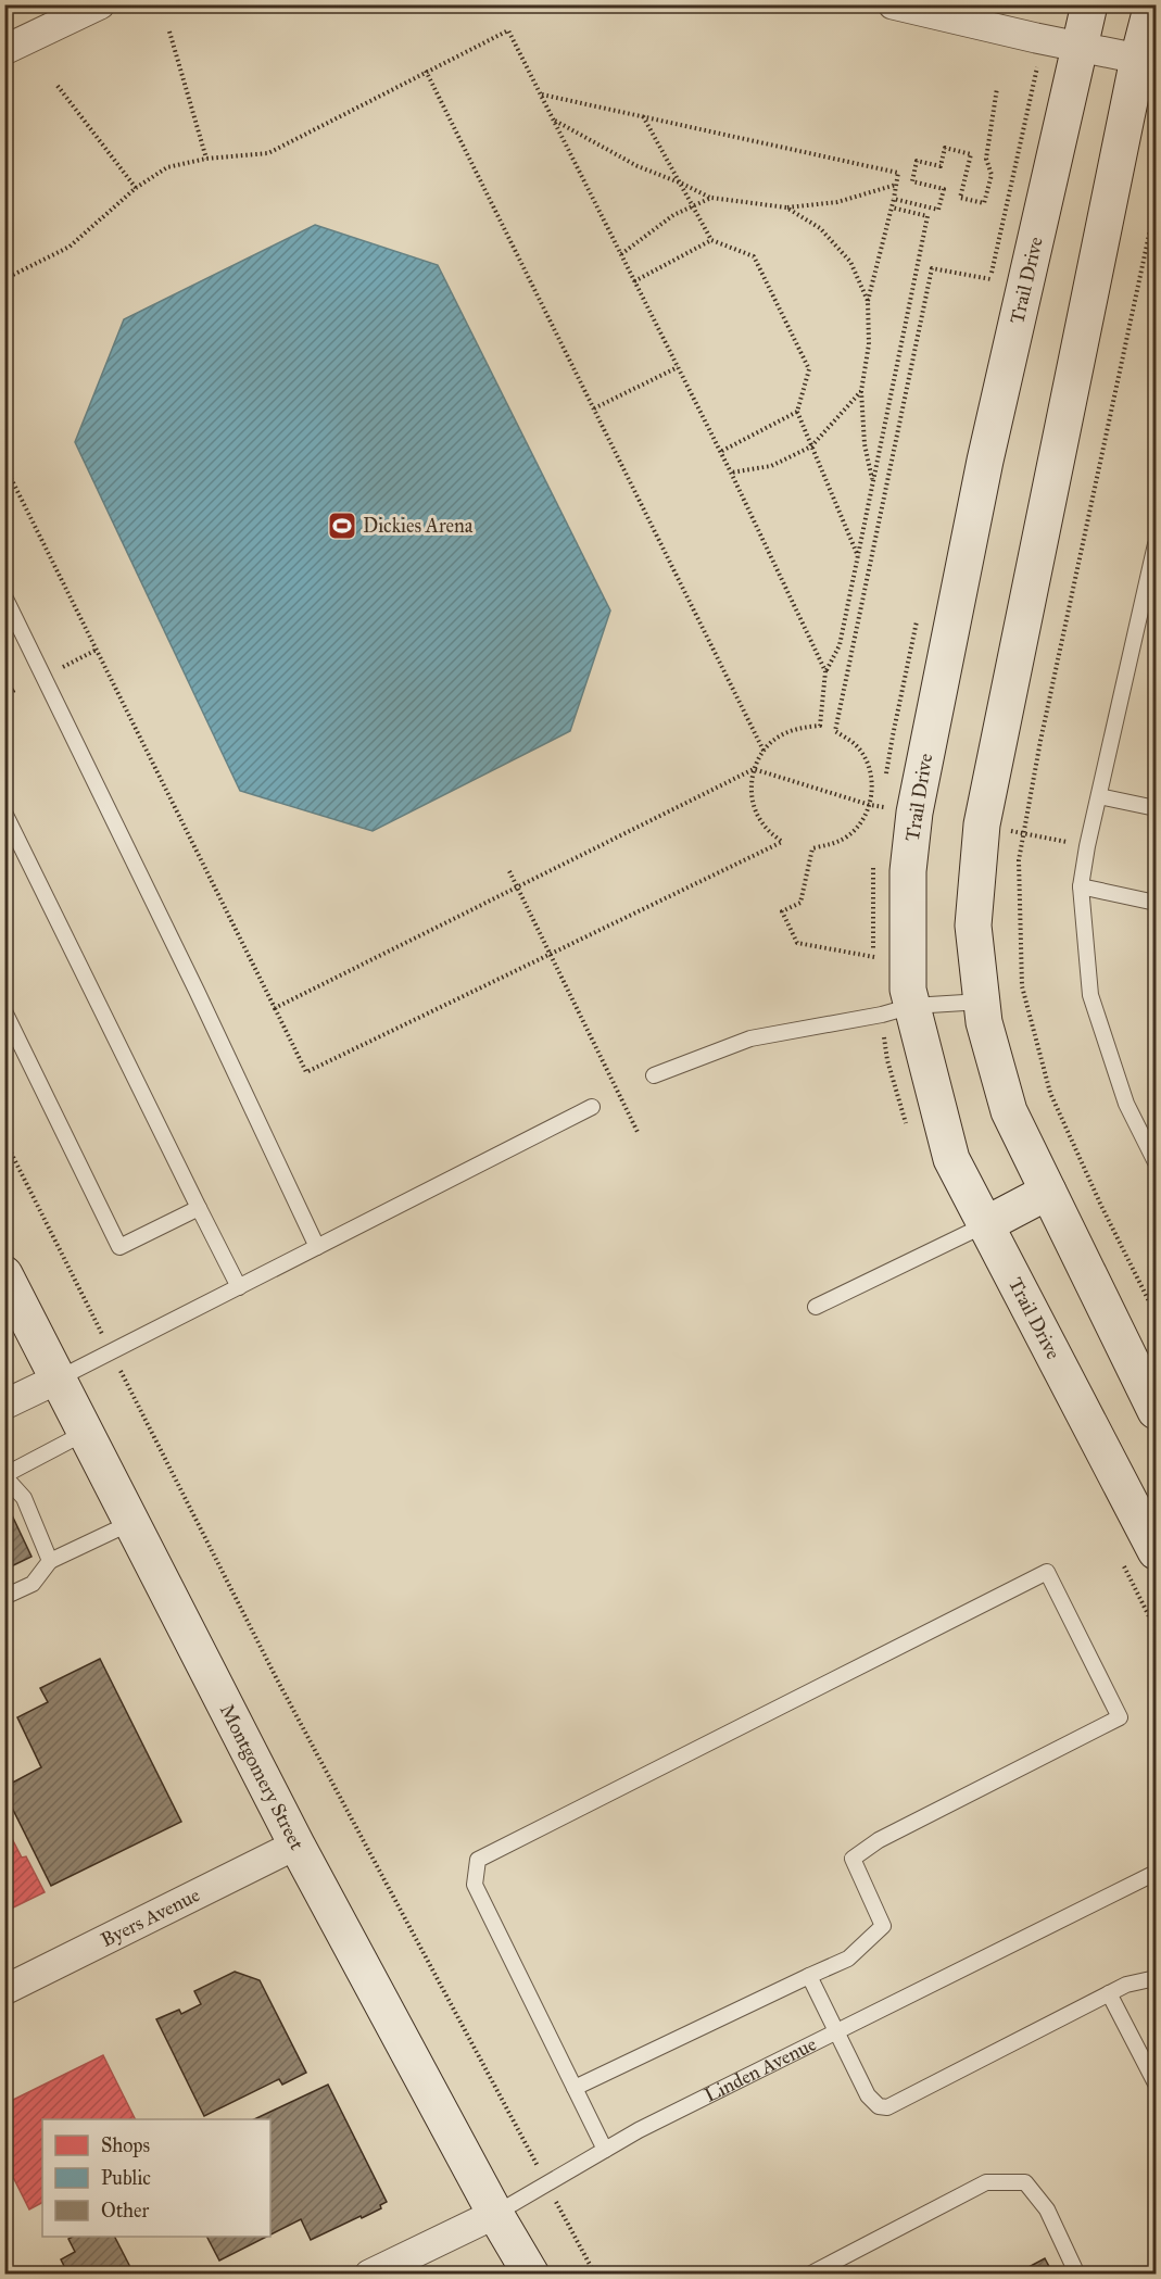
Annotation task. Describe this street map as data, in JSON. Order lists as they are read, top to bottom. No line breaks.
{"streets":{"street":["Trail Drive","Montgomery Street","Byers Avenue","Linden Avenue"]},"crossings":[["Montgomery Street","Byers Avenue"],["Montgomery Street","Linden Avenue"]],"places":{"sports":["Dickies Arena"]},"legend":["Shops","Public","Other"]}
